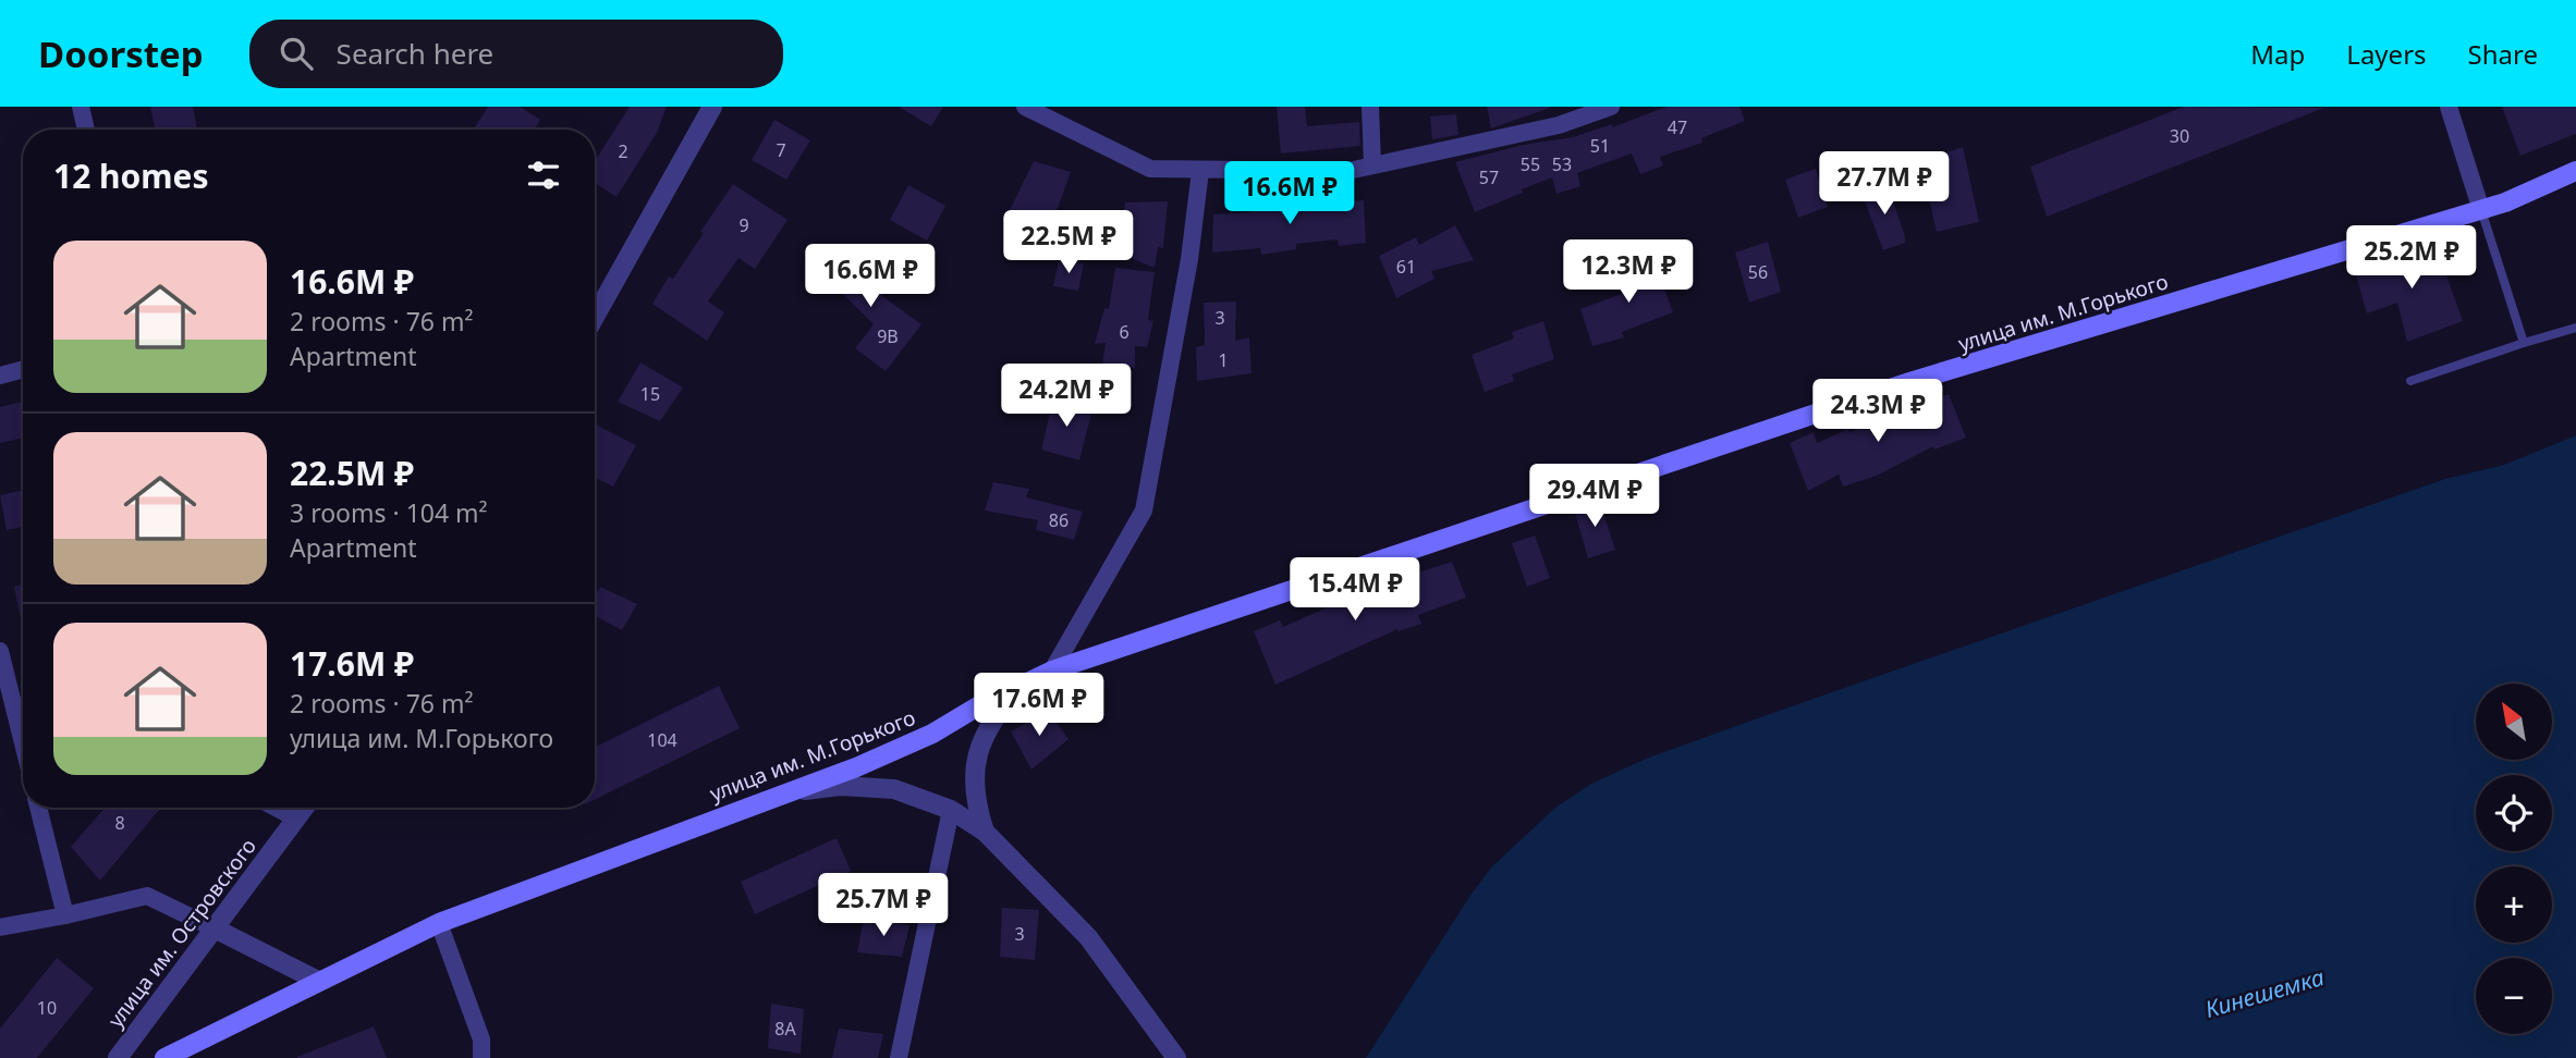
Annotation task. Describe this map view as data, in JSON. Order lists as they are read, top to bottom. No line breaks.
{"streets":{"main road":["улица им. М.Горького"],"street":["улица им. Островского"]},"water":["Кинешемка"],"house_numbers":["47","30","51","7","2","55","53","57","9","61","56","3","6","9В","1","15","86","104","8","3","10","8А"],"north":"top left","page":{"header":"Doorstep","search":"Search here","nav":["Map","Layers","Share"],"heading":"12 homes","price":["27.7M ₽","16.6M ₽","22.5M ₽","25.2M ₽","12.3M ₽","16.6M ₽","24.2M ₽","24.3M ₽","29.4M ₽","15.4M ₽","17.6M ₽","25.7M ₽"],"list":[{"name":"16.6M ₽","note":"2 rooms · 76 m² · Apartment"},{"name":"22.5M ₽","note":"3 rooms · 104 m² · Apartment"},{"name":"17.6M ₽","note":"2 rooms · 76 m² · улица им. М.Горького"}],"map_buttons":["+","−"]}}
